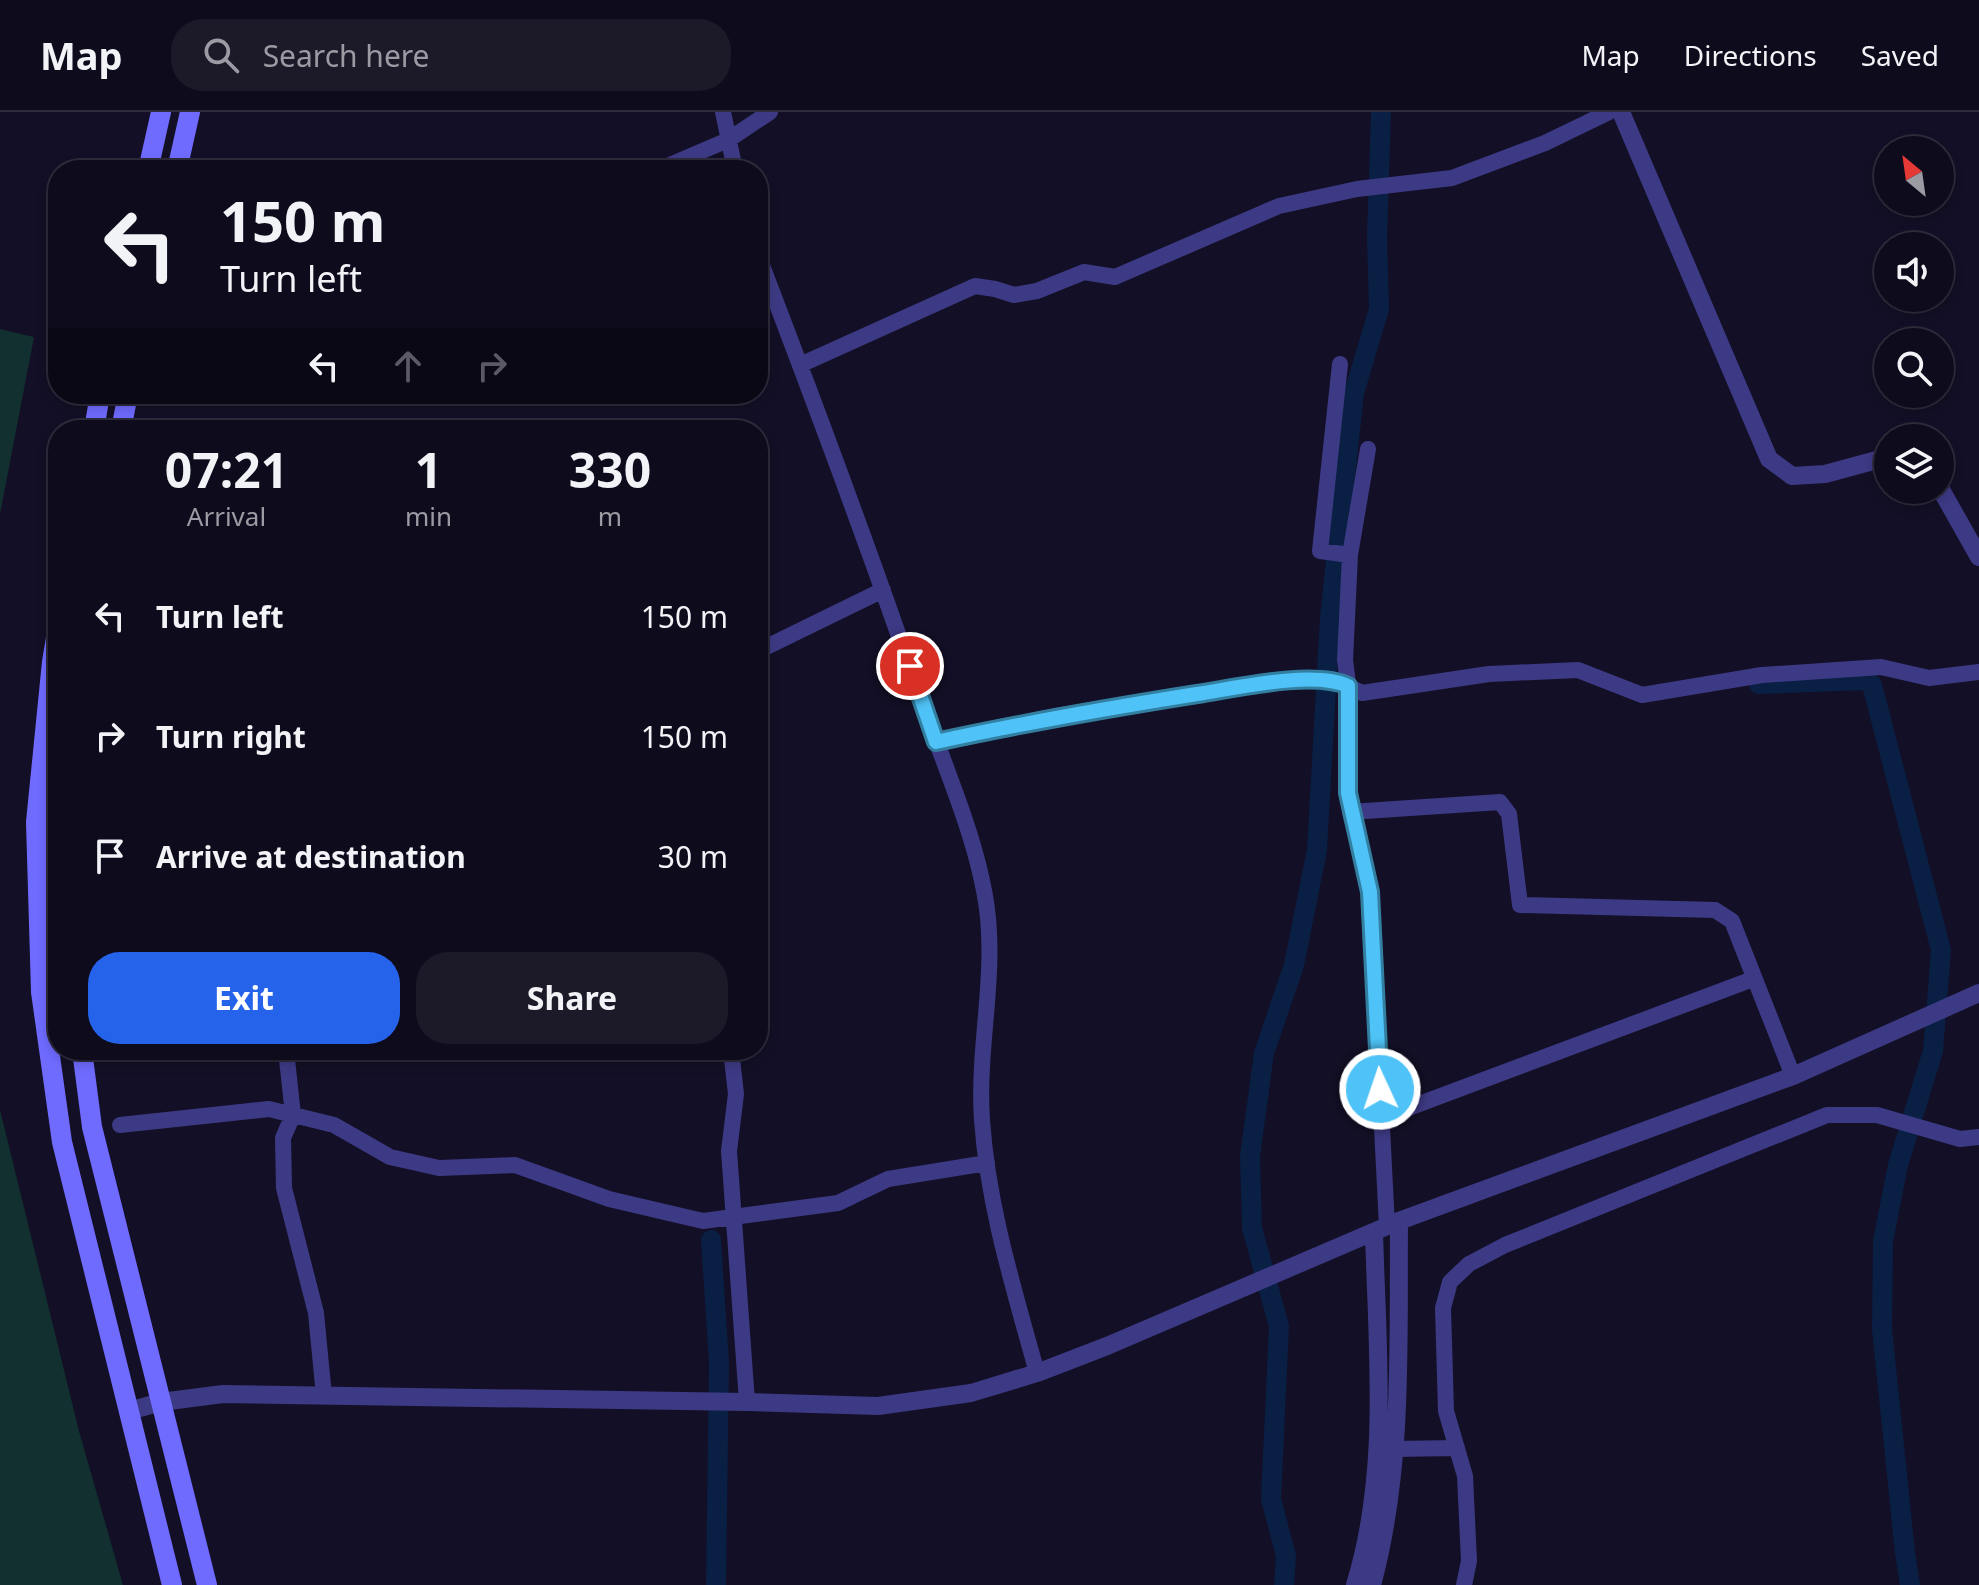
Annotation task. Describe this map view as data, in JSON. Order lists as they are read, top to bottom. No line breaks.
{"north":"top left","page":{"header":"Map","search":"Search here","nav":["Map","Directions","Saved"],"turn":["150 m","Turn left"],"eta":["07:21","Arrival","1","min","330","m"],"list":[{"name":"Turn left","value":"150 m"},{"name":"Turn right","value":"150 m"},{"name":"Arrive at destination","value":"30 m"}],"buttons":["Exit","Share"]}}
